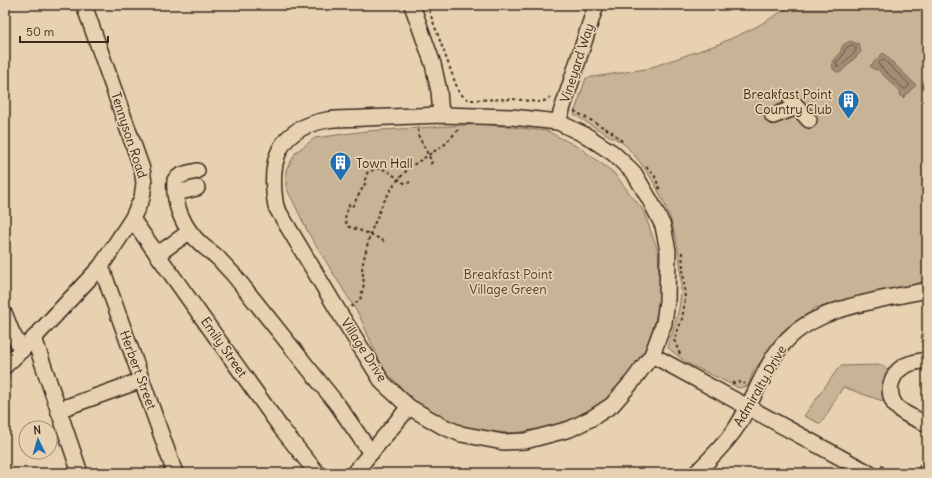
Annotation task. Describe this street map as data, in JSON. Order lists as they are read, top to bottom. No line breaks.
{"streets":{"street":["Vineyard Way","Tennyson Road","Emily Street","Village Drive","Herbert Street","Admiralty Drive"]},"crossings":[["Vineyard Way","Village Drive"],["Tennyson Road","Emily Street"],["Tennyson Road","Herbert Street"]],"parks":["Breakfast Point Village Green"],"places":{"building":["Breakfast Point Country Club","Town Hall"]},"scale_bar":"50 m","north":"top"}
